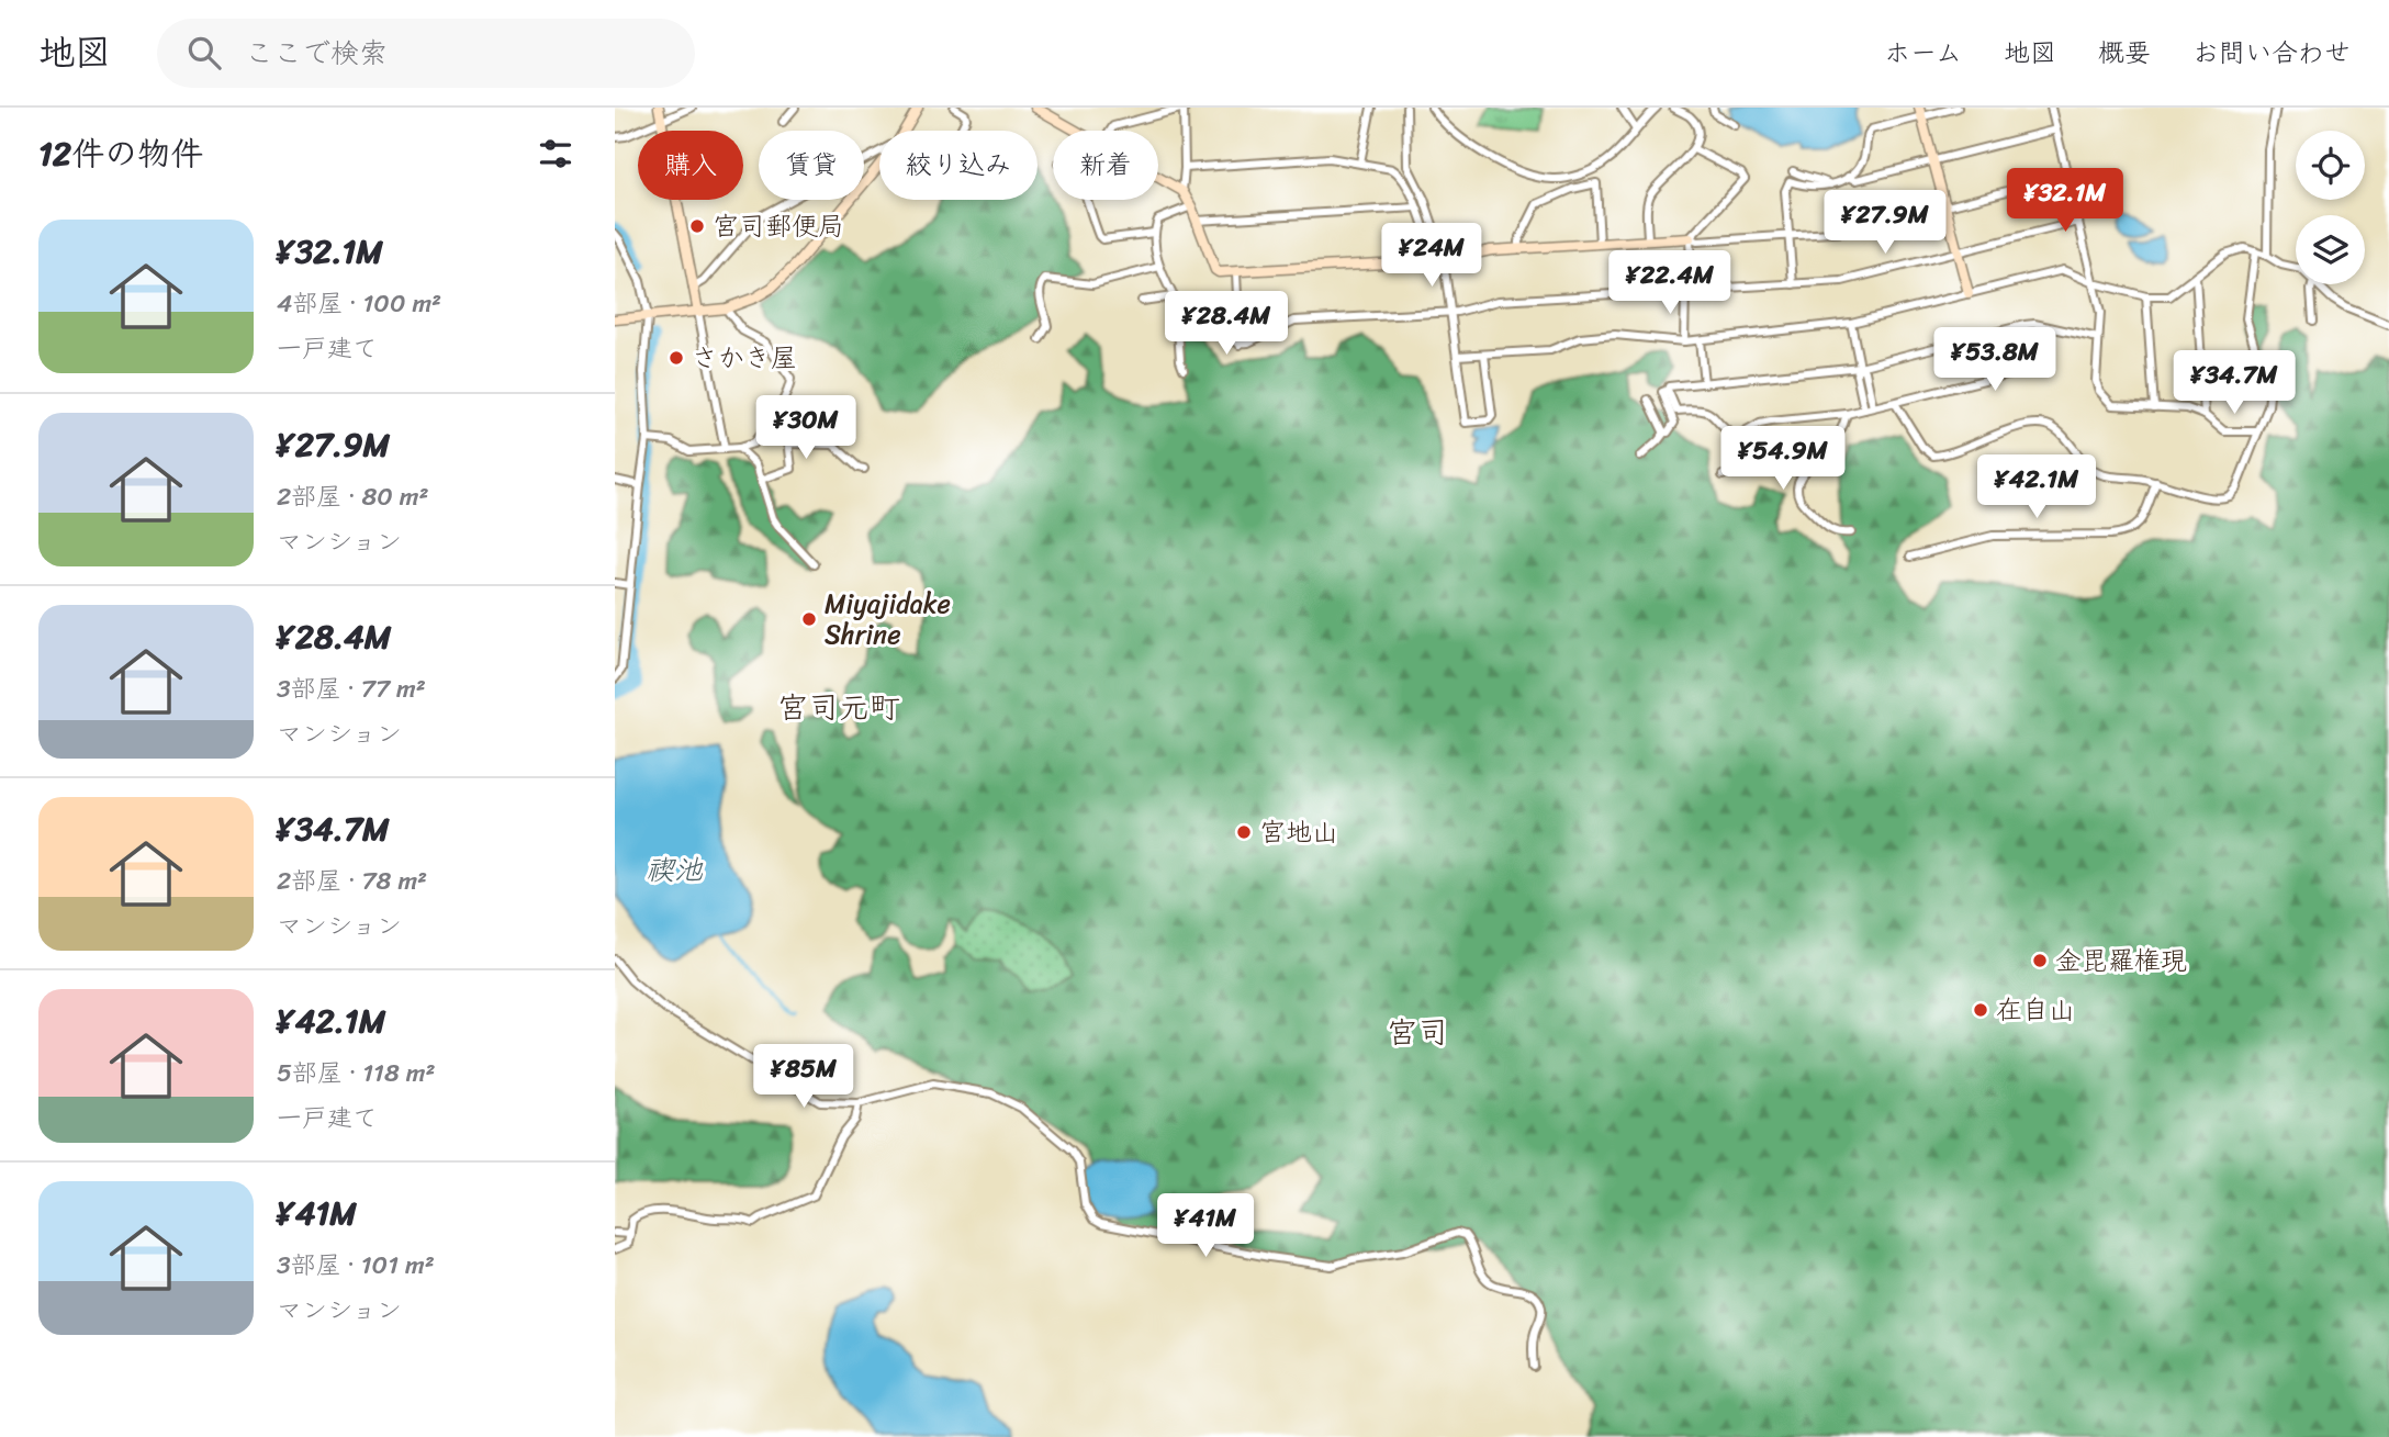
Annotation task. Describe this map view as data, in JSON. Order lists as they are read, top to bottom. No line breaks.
{"districts":["宮司元町","宮司"],"water":["禊池"],"places":["宮司郵便局","さかき屋","Miyajidake Shrine","宮地山","金毘羅権現","在自山"],"page":{"header":"地図","search":"ここで検索","nav":["ホーム","地図","概要","お問い合わせ"],"heading":"12件の物件","chip":["購入","賃貸","絞り込み","新着"],"price":["¥32.1M","¥27.9M","¥24M","¥22.4M","¥28.4M","¥53.8M","¥34.7M","¥30M","¥54.9M","¥42.1M","¥85M","¥41M"],"list":[{"name":"¥32.1M","note":"4部屋 · 100 m² · 一戸建て"},{"name":"¥27.9M","note":"2部屋 · 80 m² · マンション"},{"name":"¥28.4M","note":"3部屋 · 77 m² · マンション"},{"name":"¥34.7M","note":"2部屋 · 78 m² · マンション"},{"name":"¥42.1M","note":"5部屋 · 118 m² · 一戸建て"},{"name":"¥41M","note":"3部屋 · 101 m² · マンション"}]}}
